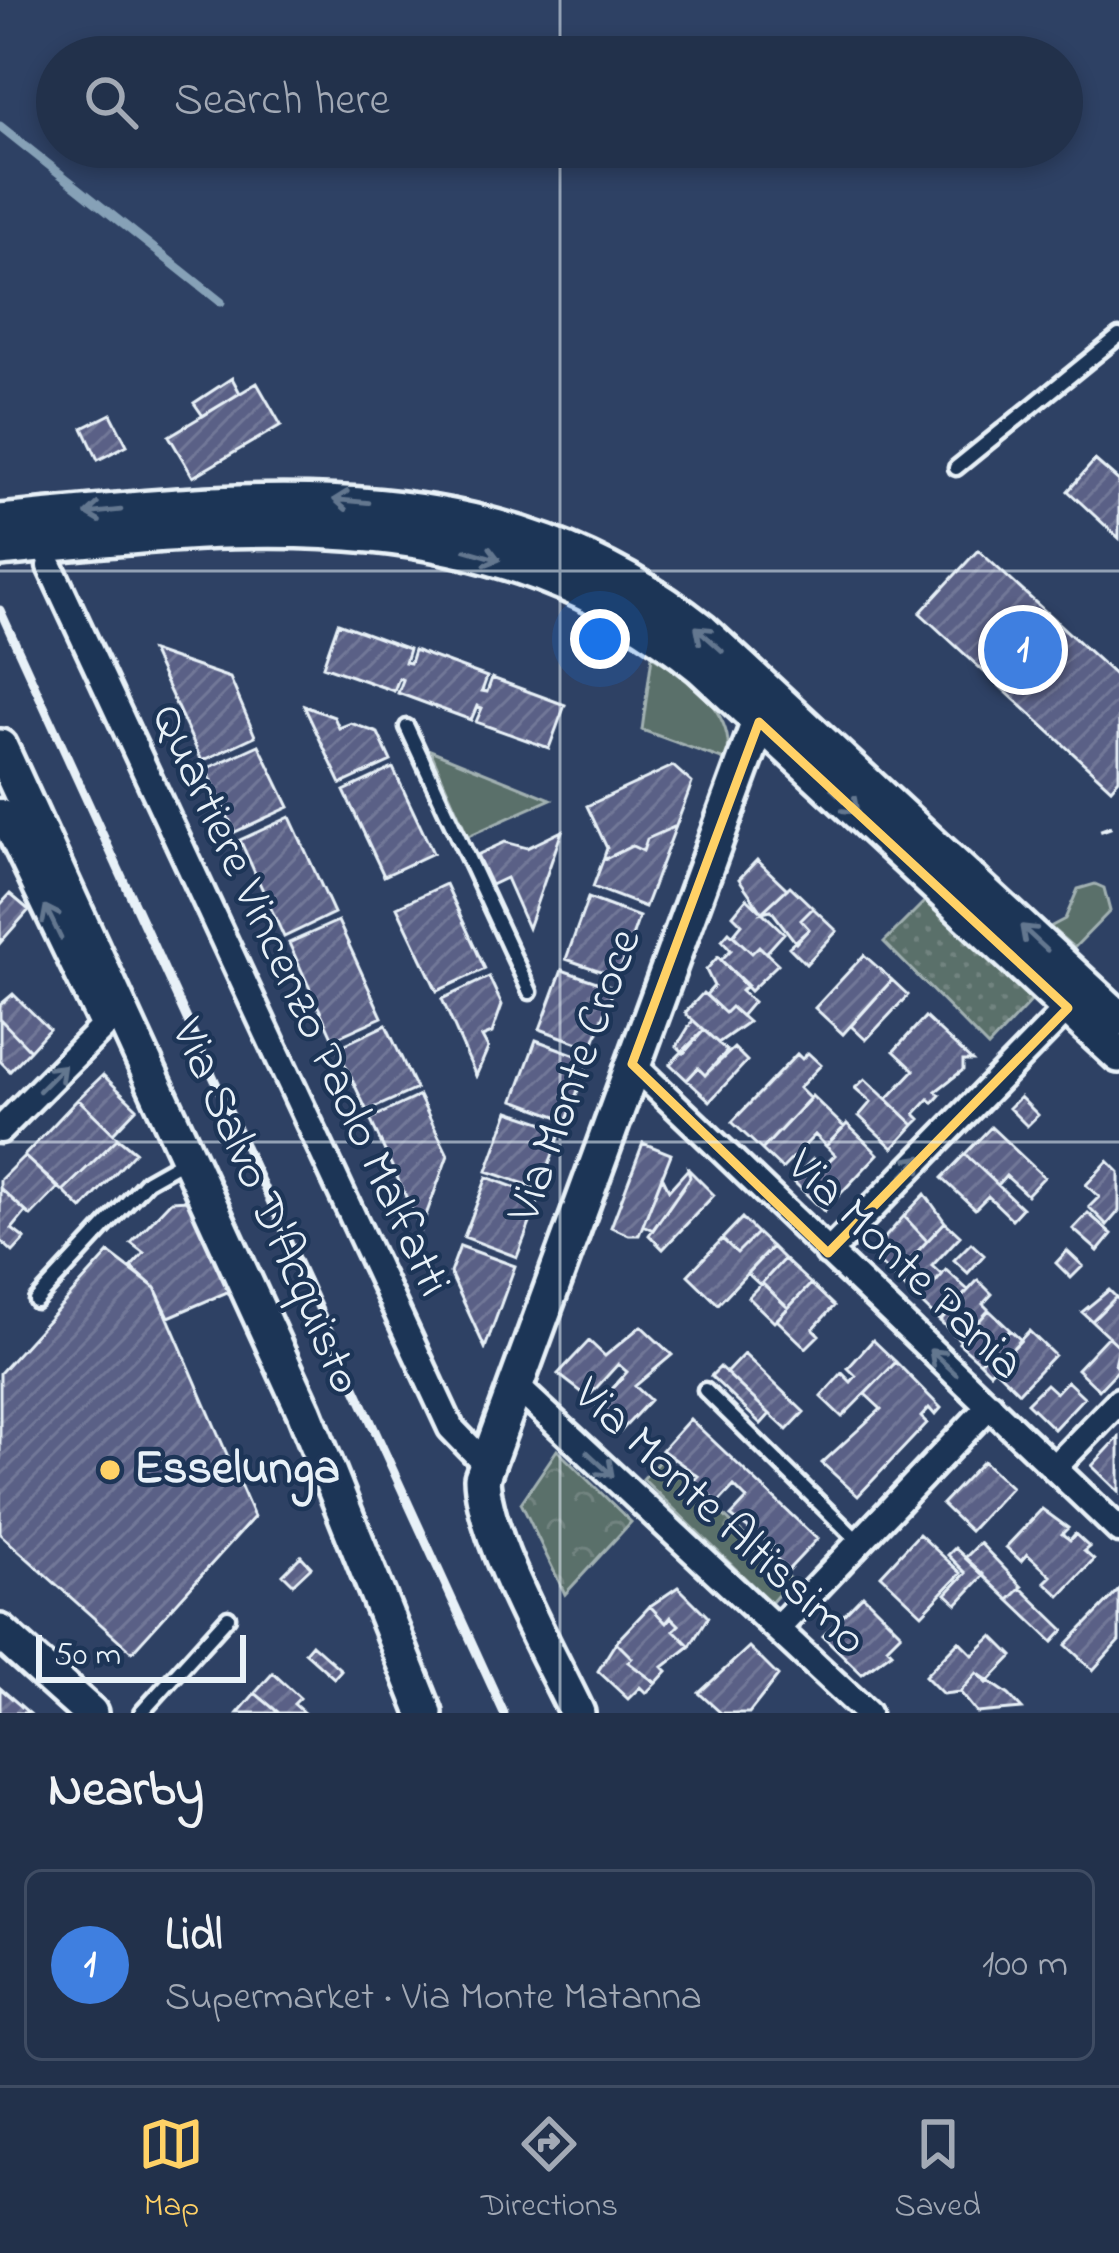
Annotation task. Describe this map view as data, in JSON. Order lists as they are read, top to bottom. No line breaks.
{"streets":{"street":["Quartiere Vincenzo Paolo Malfatti","Via Monte Croce","Via Salvo D'Acquisto","Via Monte Pania","Via Monte Altissimo"]},"crossings":[["Quartiere Vincenzo Paolo Malfatti","Via Monte Croce"],["Via Monte Croce","Via Monte Pania"],["Via Monte Croce","Via Monte Altissimo"]],"one_way":["Via Monte Altissimo"],"places":["Esselunga"],"scale_bar":"50 m","page":{"search":"Search here","pins":"1","scale":"50 m","heading":"Nearby","list":[{"mark":"1","name":"Lidl","note":"Supermarket · Via Monte Matanna","value":"100 m"}],"nav":["Map","Directions","Saved"]}}
